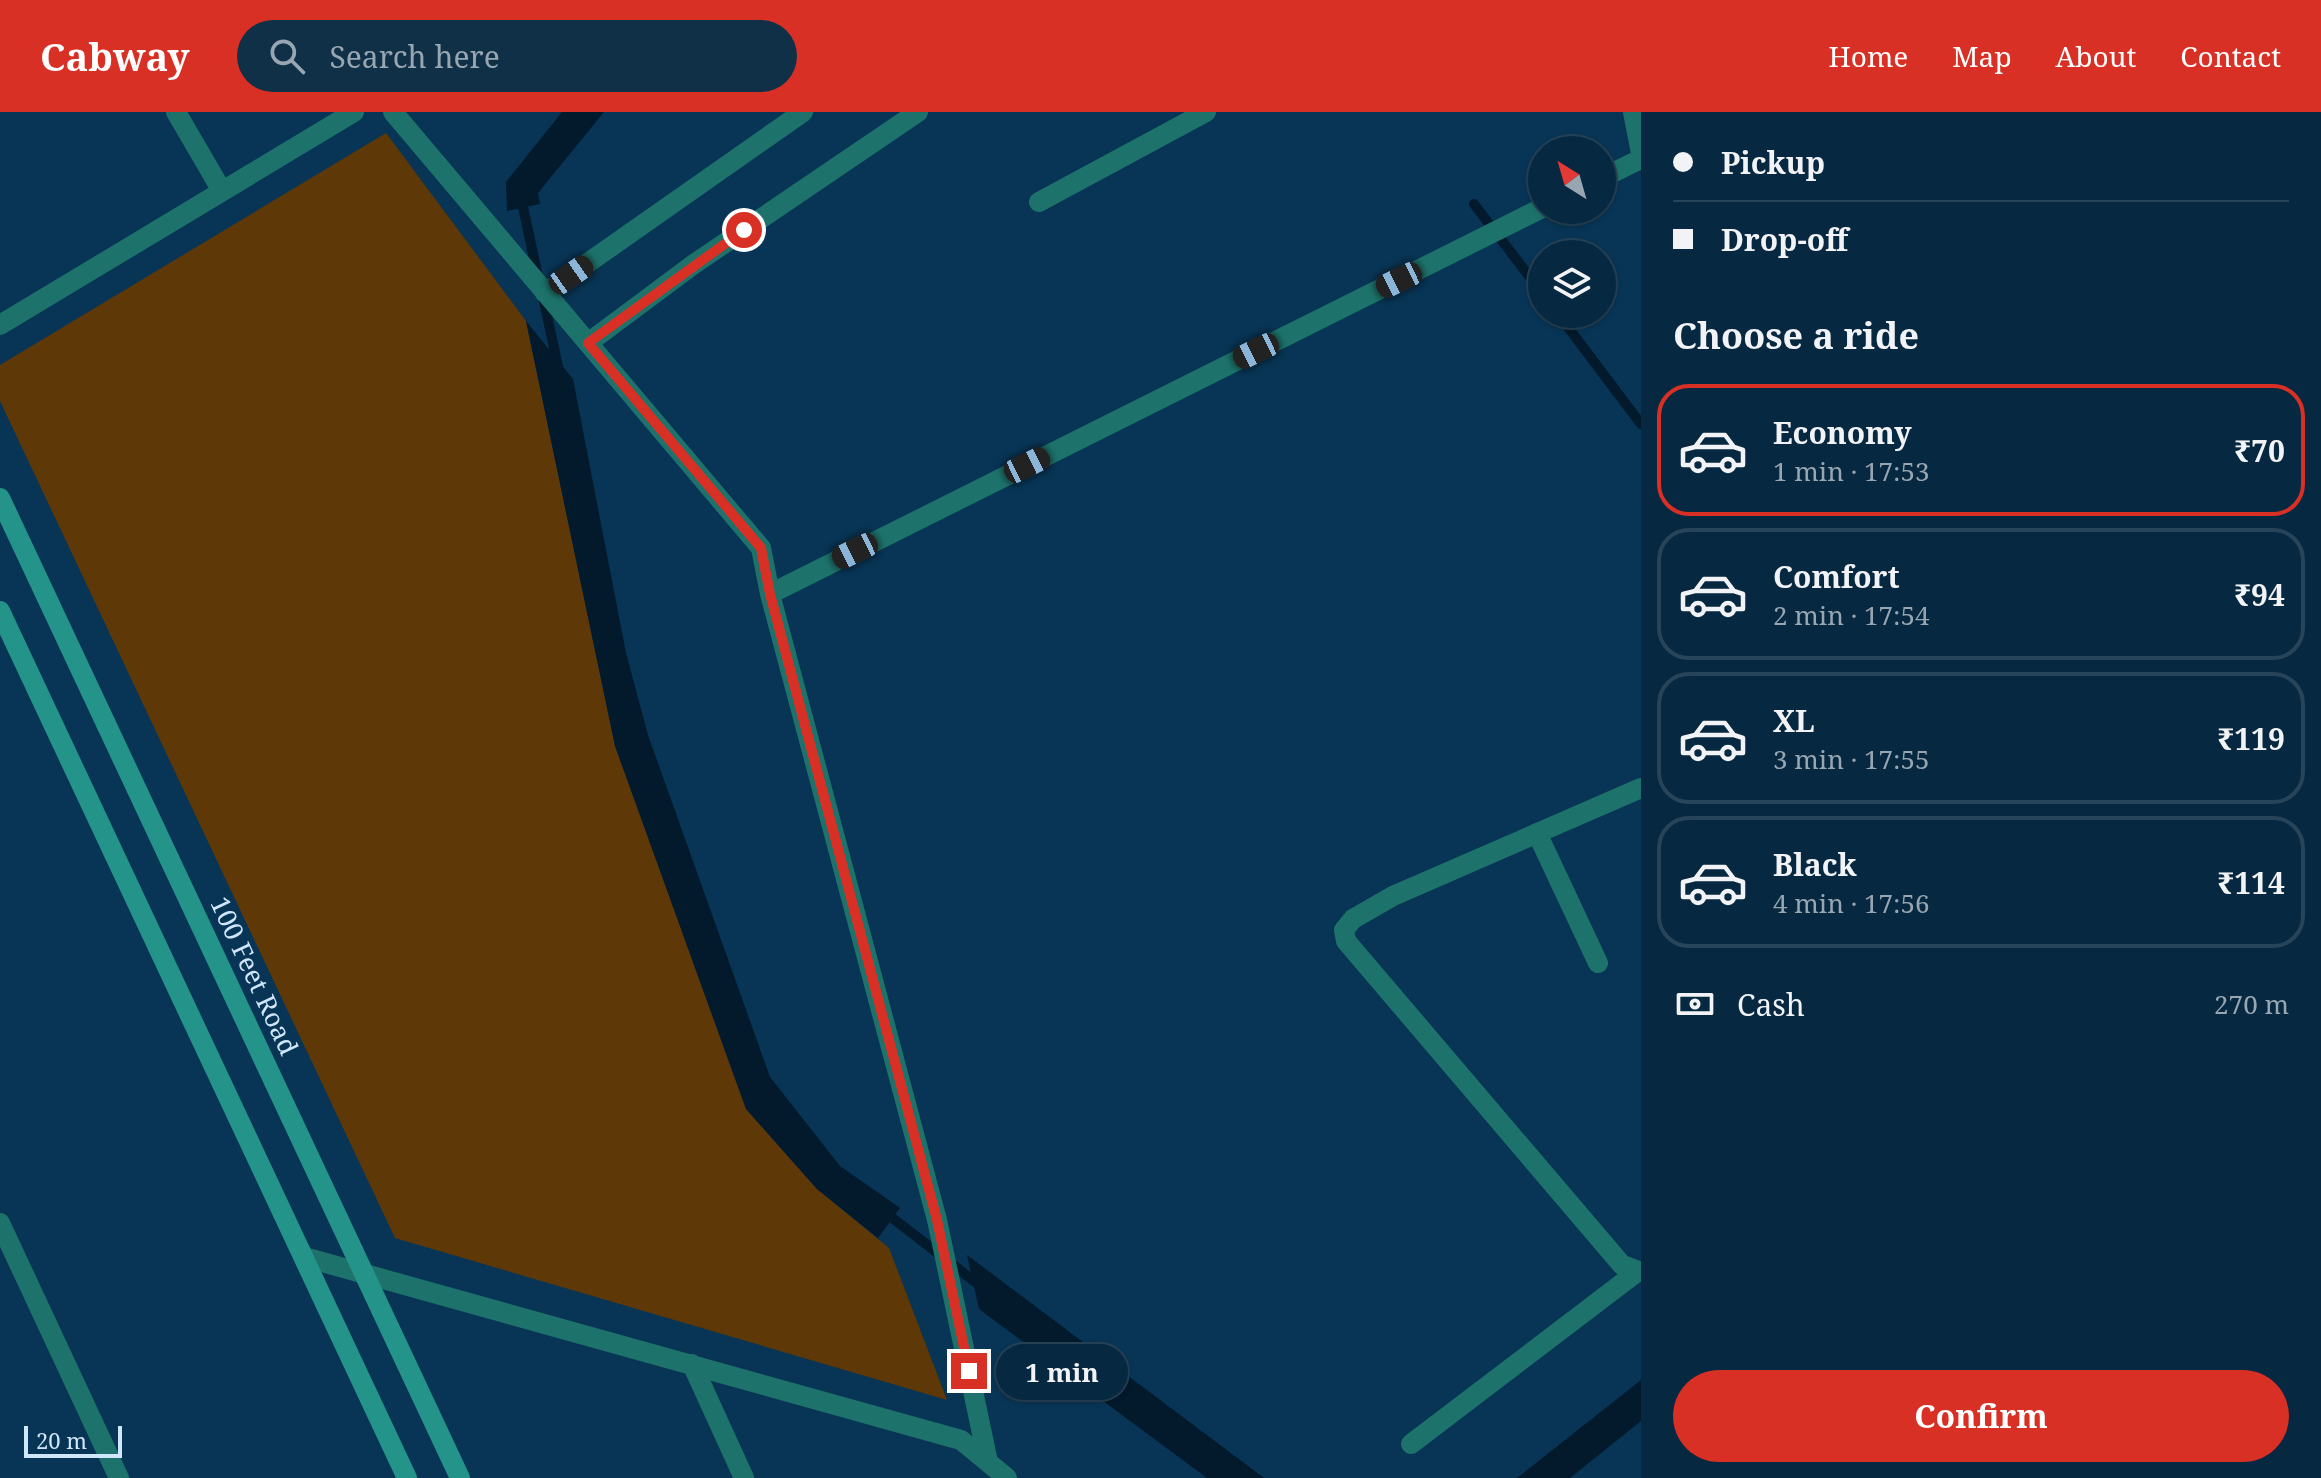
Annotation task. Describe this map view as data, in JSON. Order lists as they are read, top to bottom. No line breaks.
{"streets":{"main road":["100 Feet Road"]},"scale_bar":"20 m","north":"top left","page":{"header":"Cabway","search":"Search here","nav":["Home","Map","About","Contact"],"banner":["Pickup","Drop-off"],"heading":"Choose a ride","list":[{"name":"Economy","note":"1 min · 17:53","value":"₹70"},{"name":"Comfort","note":"2 min · 17:54","value":"₹94"},{"name":"XL","note":"3 min · 17:55","value":"₹119"},{"name":"Black","note":"4 min · 17:56","value":"₹114"}],"pay":["Cash","270 m"],"bubble":"1 min","buttons":"Confirm","scale":"20 m"}}
